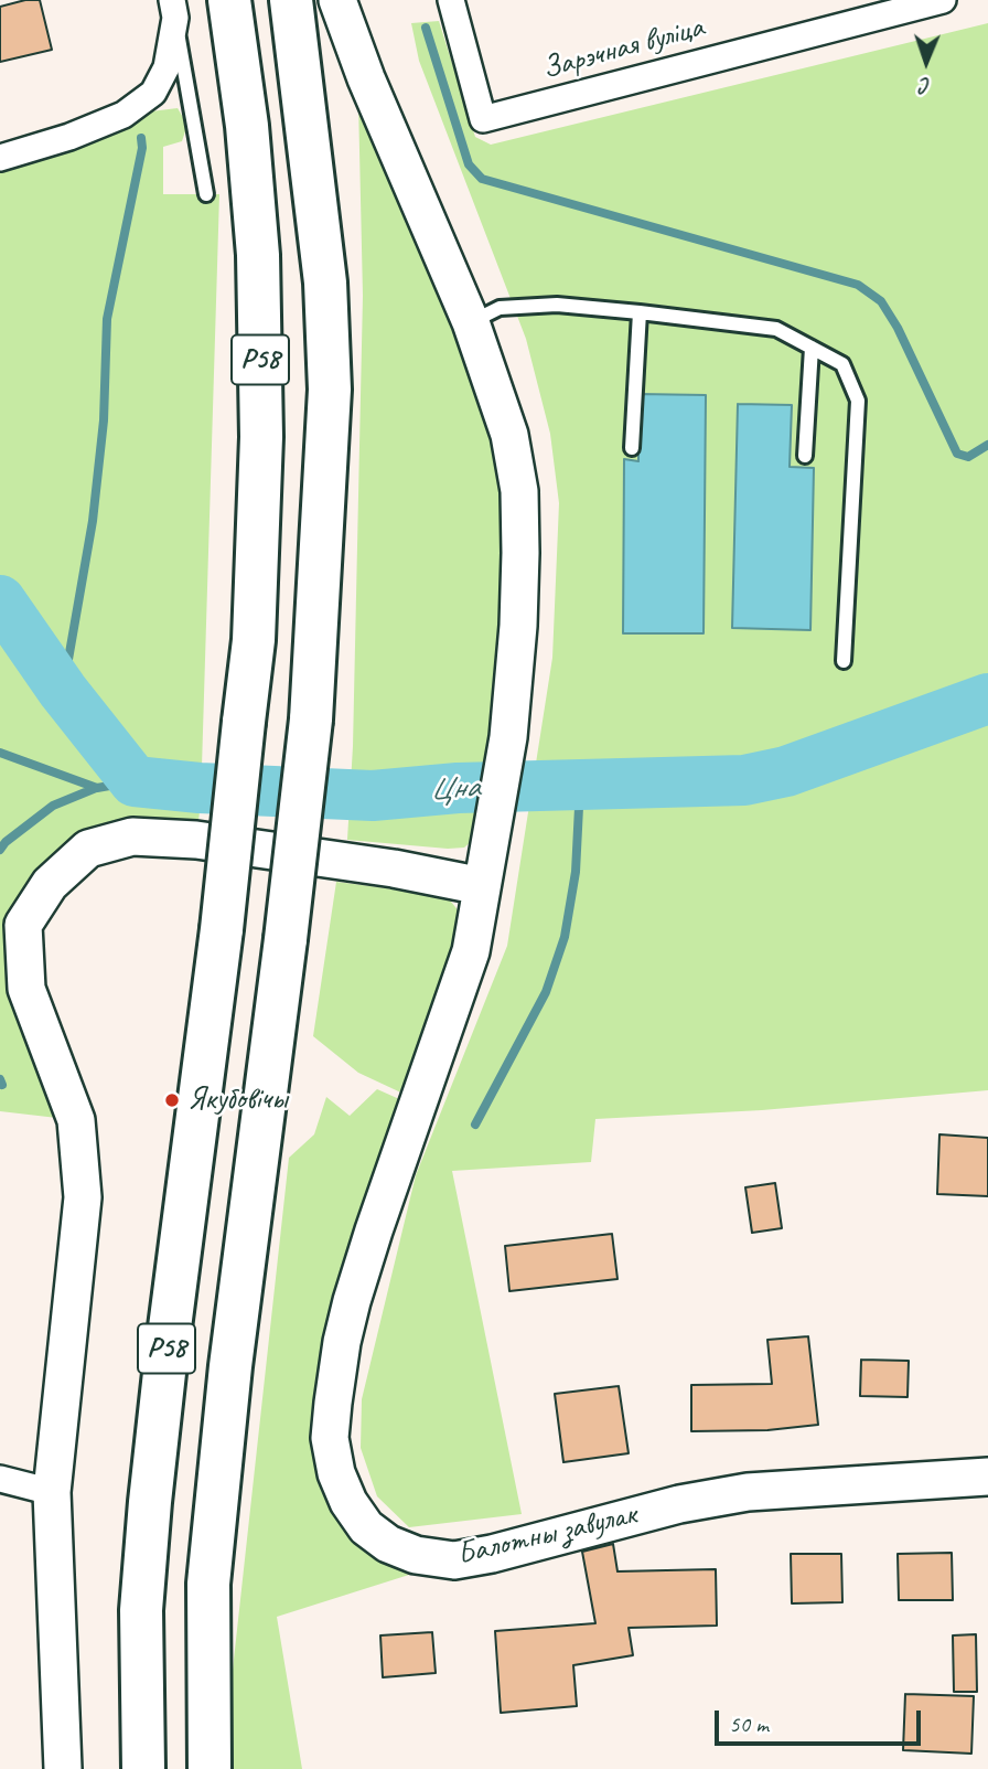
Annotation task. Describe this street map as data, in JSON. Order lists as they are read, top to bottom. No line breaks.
{"streets":{"highway":["Р58"],"main road":["Балотны завулак"],"street":["Зарэчная вуліца"]},"water":["Цна"],"places":["Якубовічы"],"scale_bar":"50 m","north":"bottom"}
